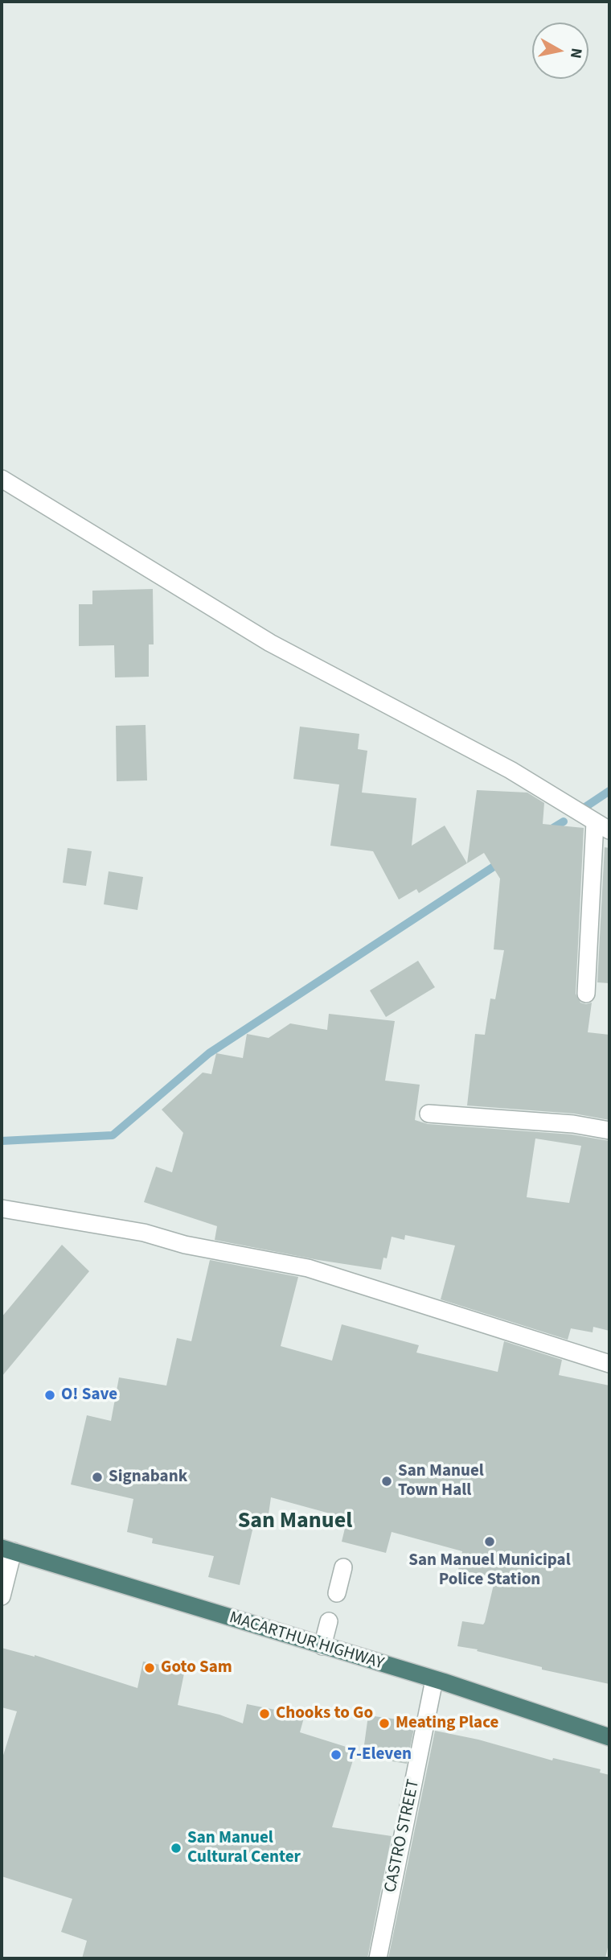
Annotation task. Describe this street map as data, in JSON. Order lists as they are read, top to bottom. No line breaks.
{"streets":{"highway":["MACARTHUR HIGHWAY"],"street":["CASTRO STREET"]},"crossings":[["MACARTHUR HIGHWAY","CASTRO STREET"]],"districts":["San Manuel"],"places":["O! Save","Signabank","San Manuel Town Hall","San Manuel Municipal Police Station","Goto Sam","Chooks to Go","Meating Place","7-Eleven","San Manuel Cultural Center"],"north":"right"}
